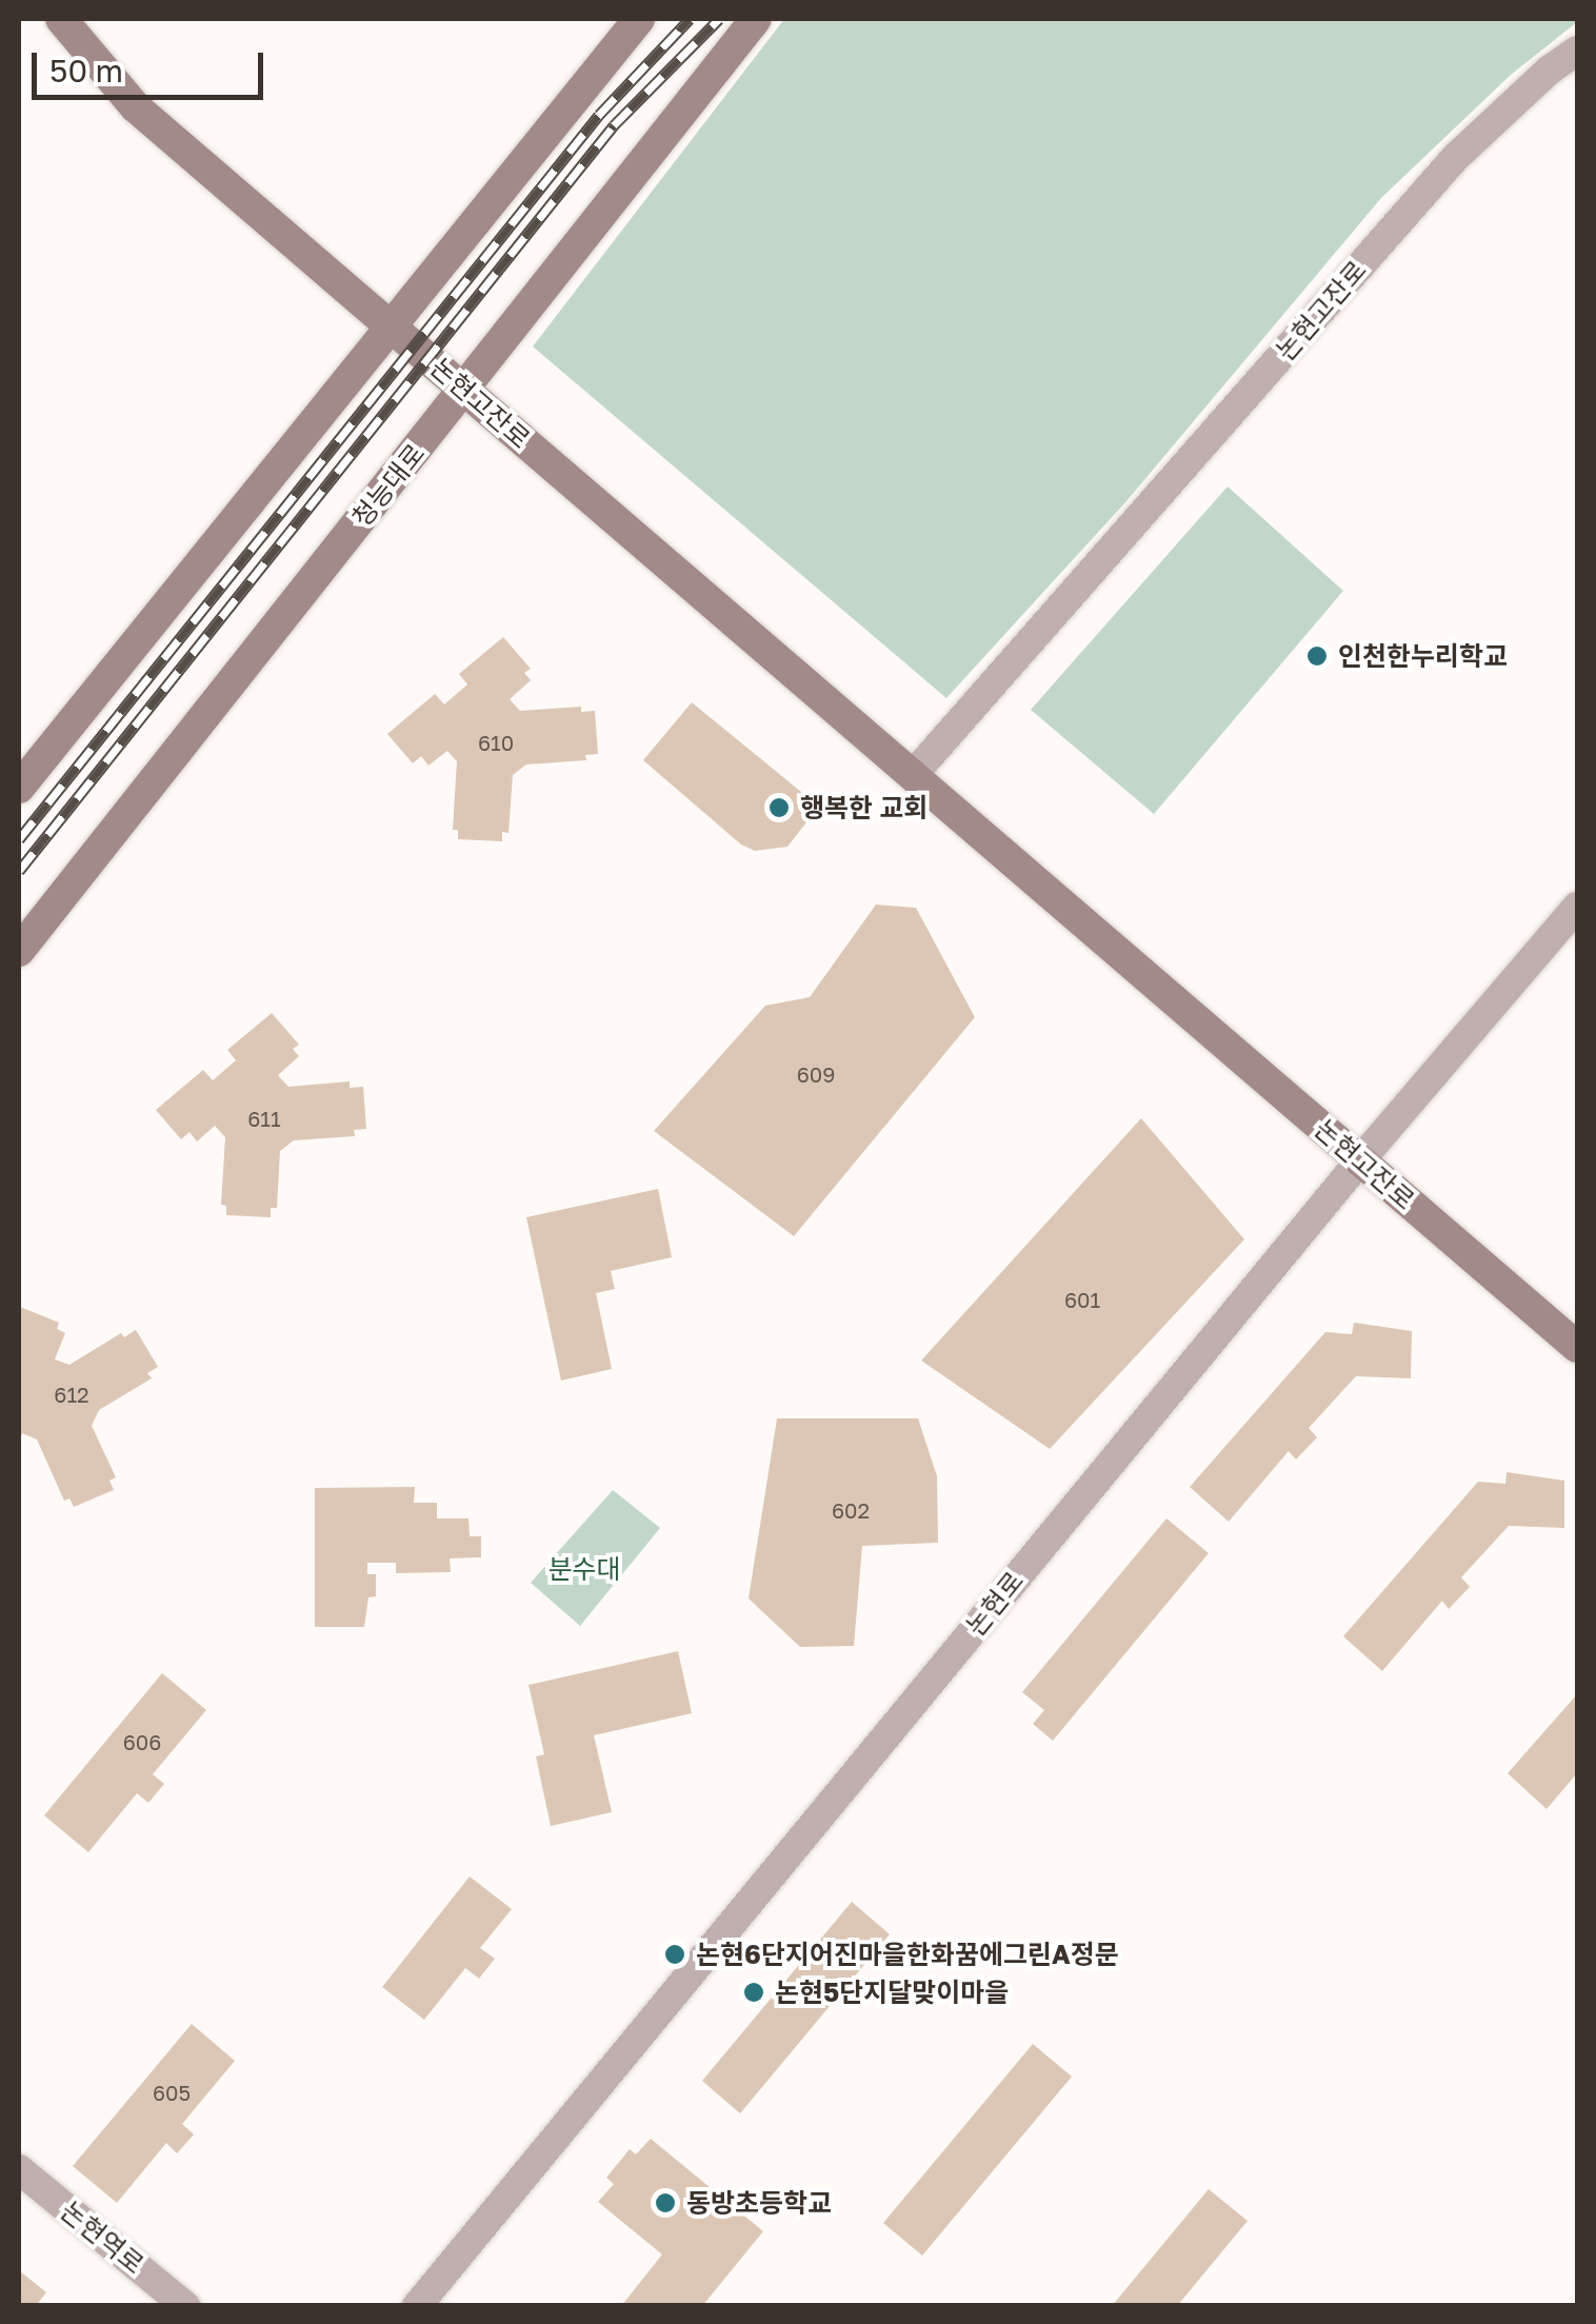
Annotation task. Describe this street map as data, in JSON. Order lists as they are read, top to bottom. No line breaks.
{"streets":{"main road":["논현고잔로","청능대로"],"street":["논현로","논현역로"]},"crossings":[["논현고잔로","청능대로"],["논현고잔로","논현로"]],"parks":["분수대"],"places":["인천한누리학교","행복한 교회","논현6단지어진마을한화꿈에그린A정문","논현5단지달맞이마을","동방초등학교"],"house_numbers":["610","609","611","601","612","602","606","605"],"scale_bar":"50 m"}
